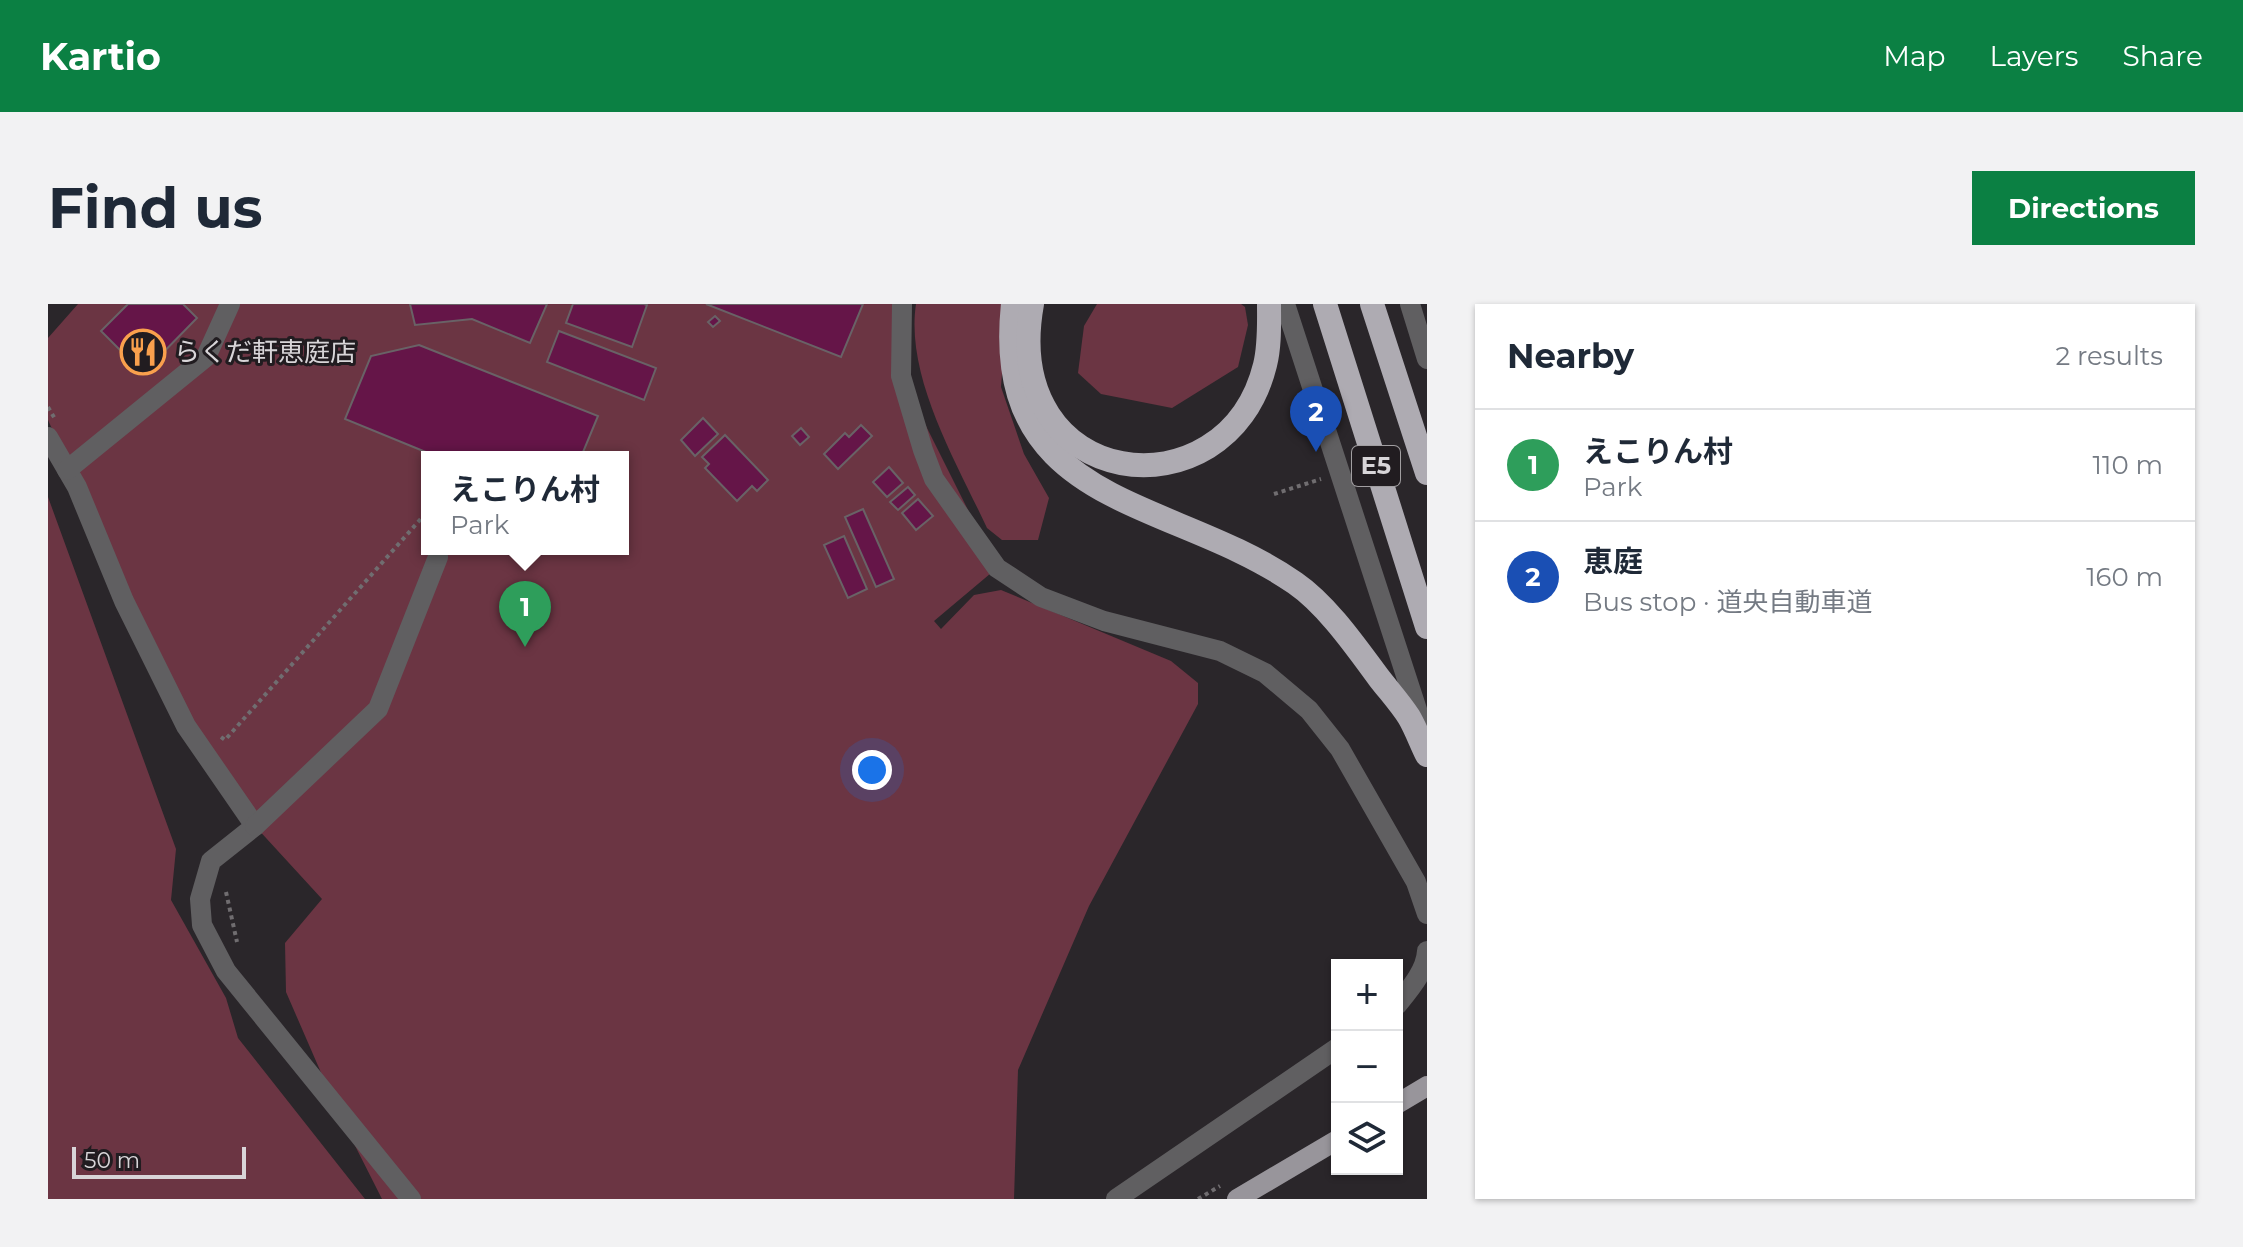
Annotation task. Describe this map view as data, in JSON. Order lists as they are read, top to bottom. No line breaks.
{"streets":{"highway":["E5"]},"places":{"restaurant":["らくだ軒恵庭店"]},"scale_bar":"50 m","page":{"header":"Kartio","nav":["Map","Layers","Share"],"buttons":"Directions","title":"Find us","heading":["Nearby","2 results"],"pins":["2","1"],"list":[{"mark":"1","name":"えこりん村","note":"Park","value":"110 m"},{"mark":"2","name":"恵庭","note":"Bus stop · 道央自動車道","value":"160 m"}],"popup":["えこりん村","Park"],"map_buttons":["+","−"],"scale":"50 m"}}
